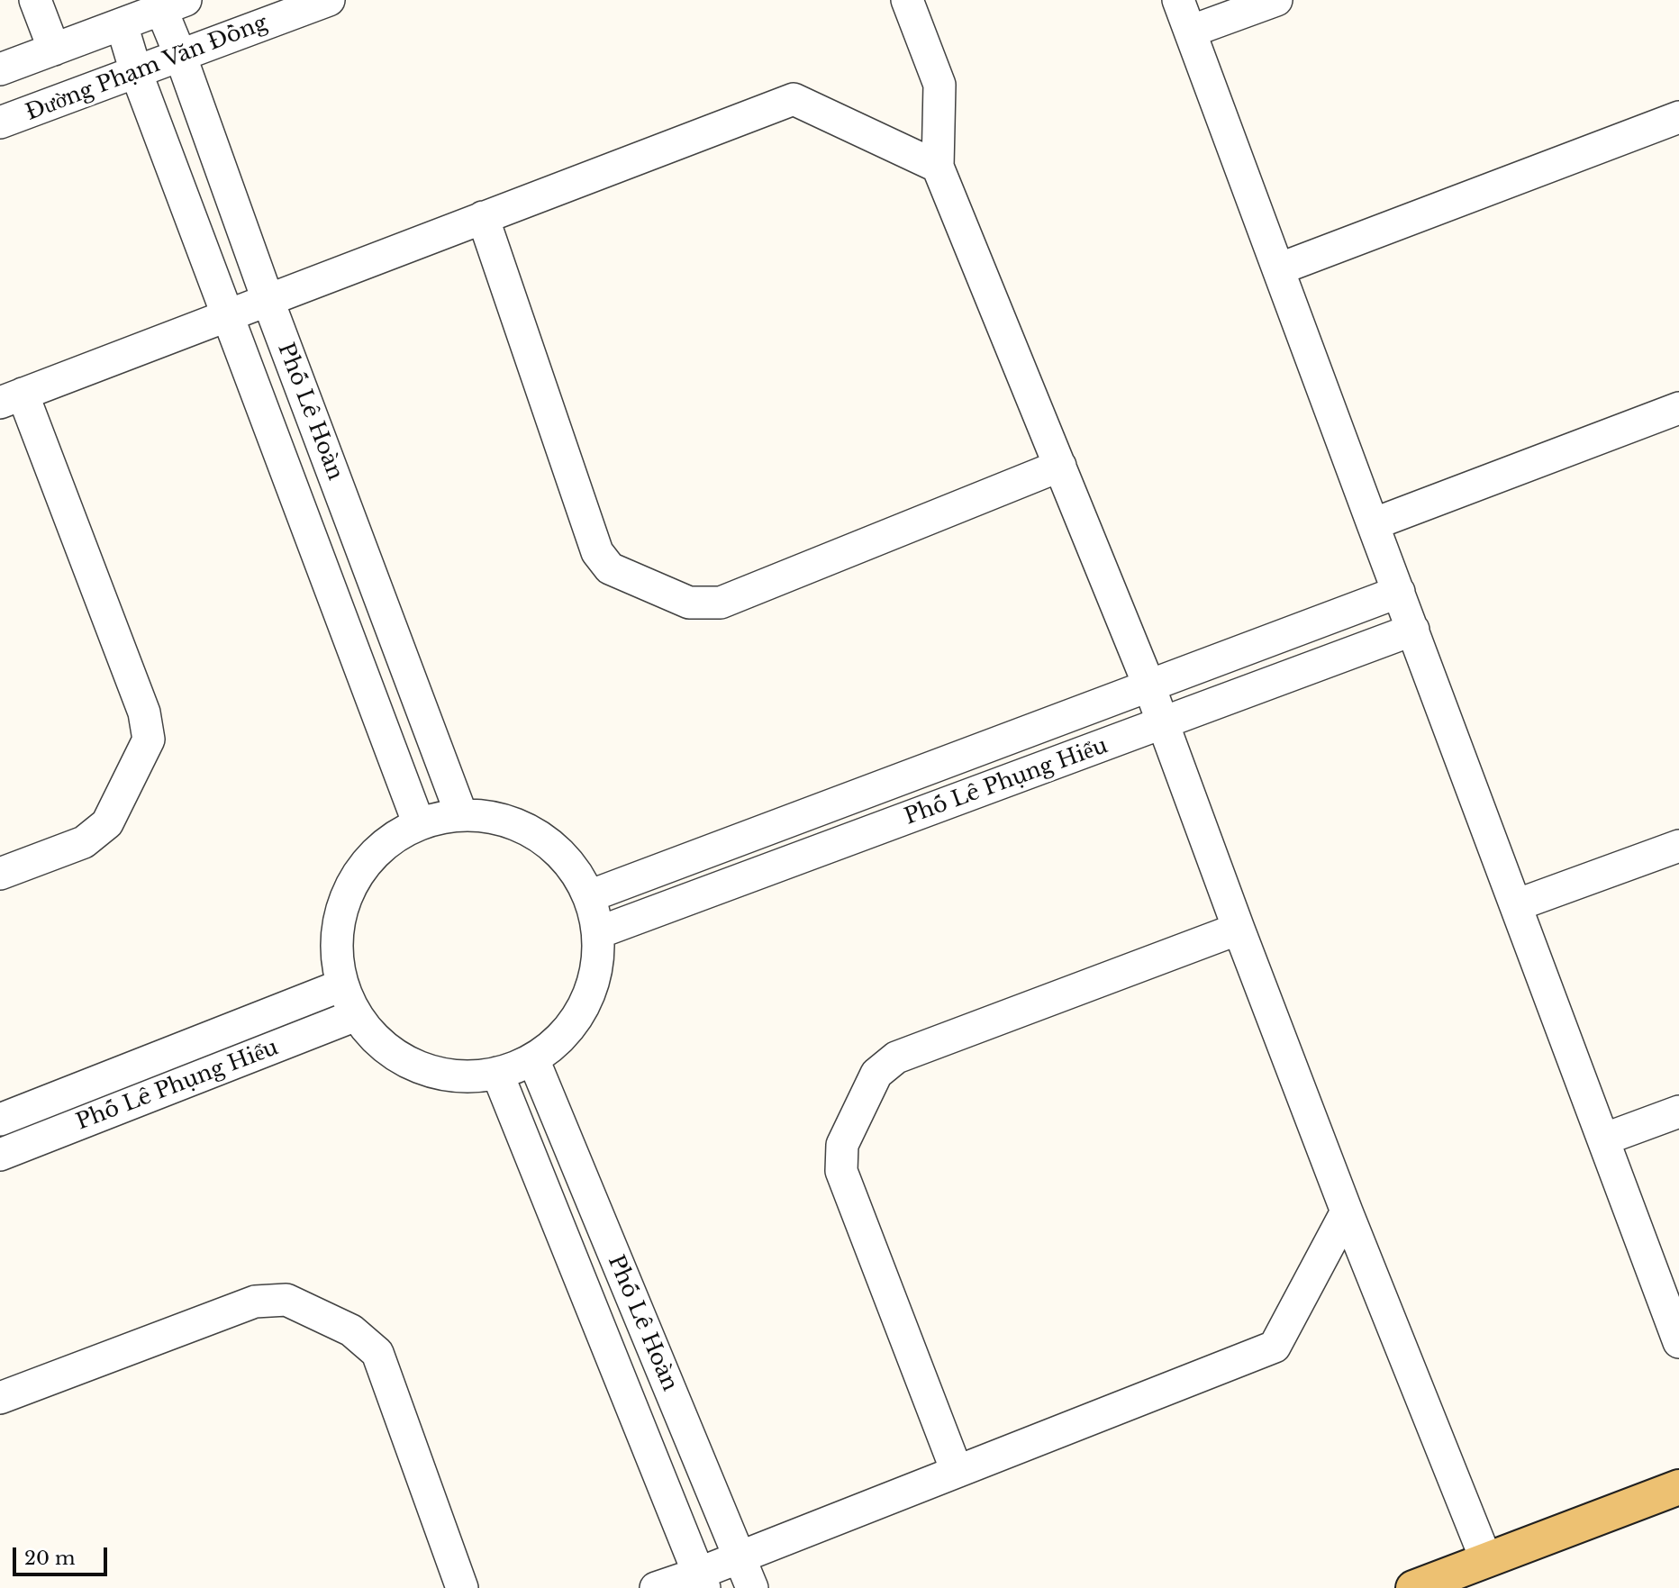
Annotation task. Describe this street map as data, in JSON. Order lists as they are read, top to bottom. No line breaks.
{"streets":{"street":["Đường Phạm Văn Đồng","Phố Lê Hoàn","Phố Lê Phụng Hiểu"]},"crossings":[["Đường Phạm Văn Đồng","Phố Lê Hoàn"]],"scale_bar":"20 m"}
